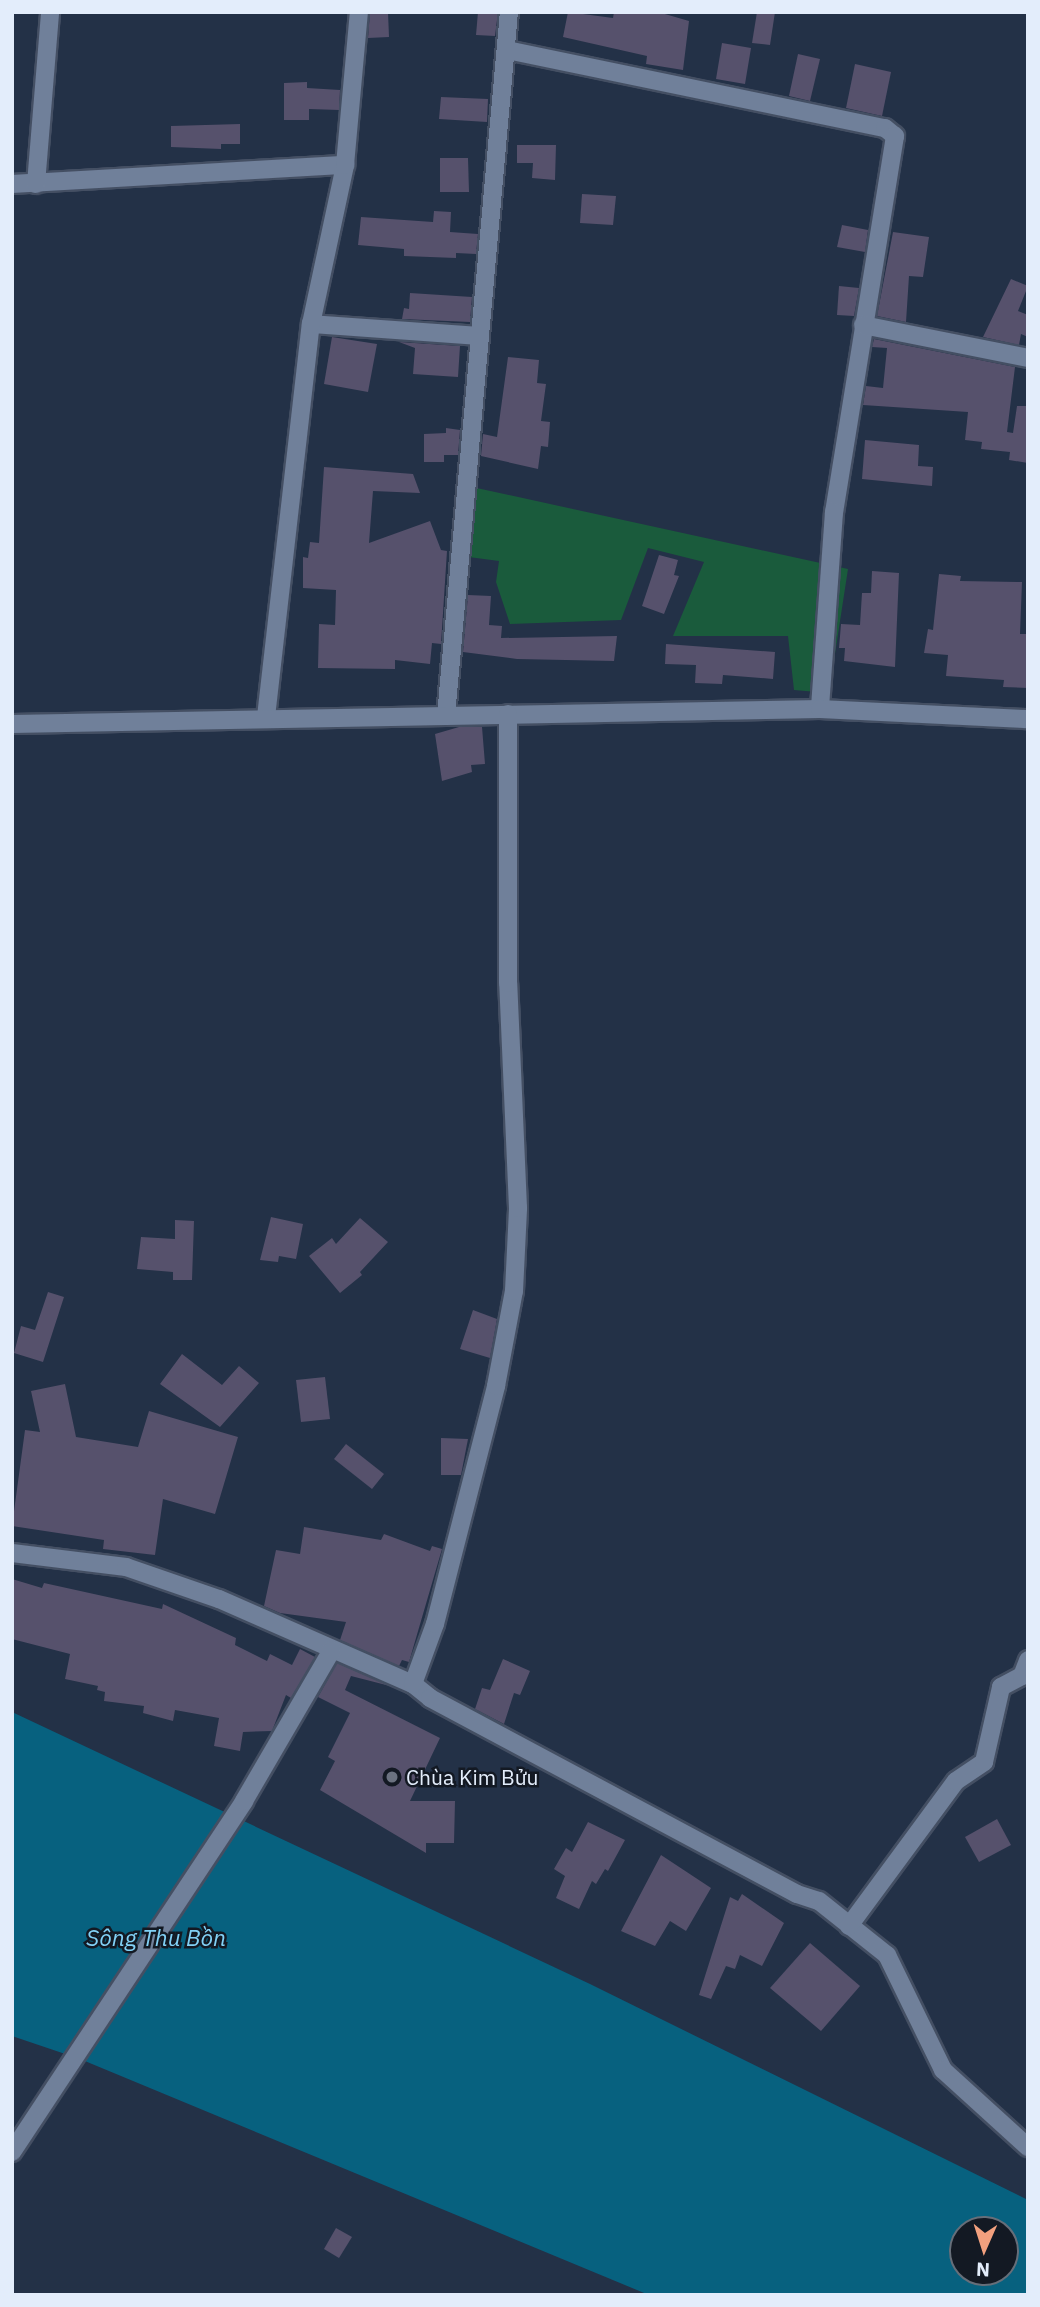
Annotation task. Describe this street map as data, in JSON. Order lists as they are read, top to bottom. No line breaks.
{"water":["Sông Thu Bồn"],"places":["Chùa Kim Bửu"],"north":"bottom"}
